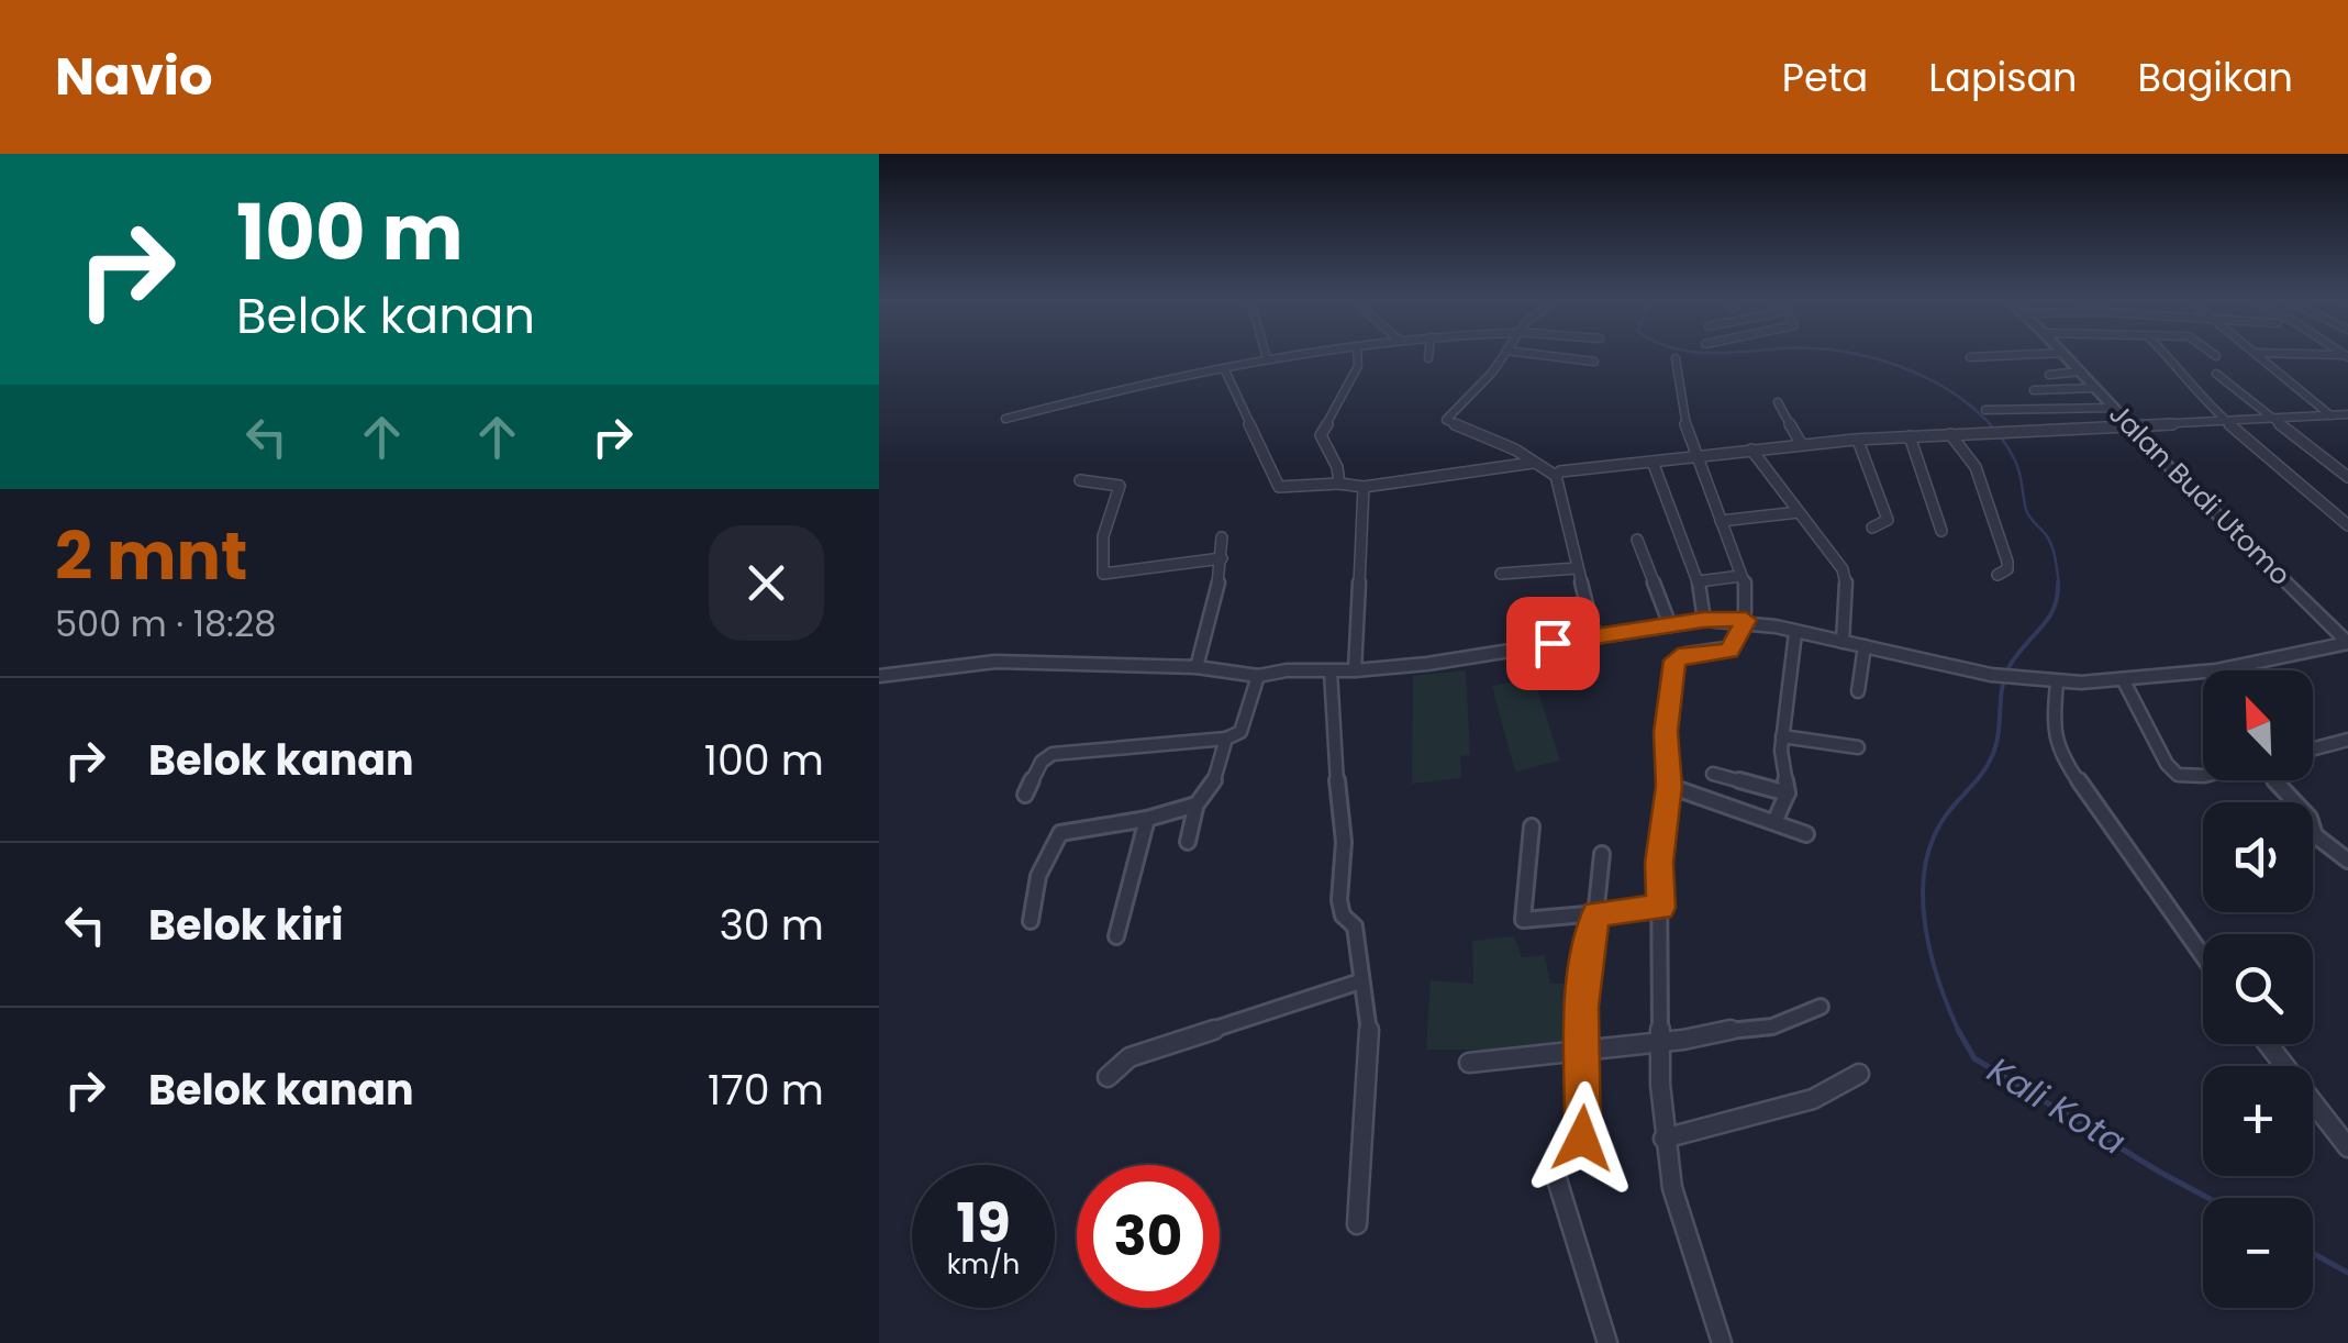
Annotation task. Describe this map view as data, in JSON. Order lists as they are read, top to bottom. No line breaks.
{"streets":{"street":["Jalan Budi Utomo"]},"water":["Kali Kota"],"north":"top left","page":{"header":"Navio","nav":["Peta","Lapisan","Bagikan"],"turn":["100 m","Belok kanan"],"heading":["2 mnt","500 m · 18:28"],"map_buttons":["+","−"],"list":[{"name":"Belok kanan","value":"100 m"},{"name":"Belok kiri","value":"30 m"},{"name":"Belok kanan","value":"170 m"}],"speed":"19 km/h","limit":"30"}}
